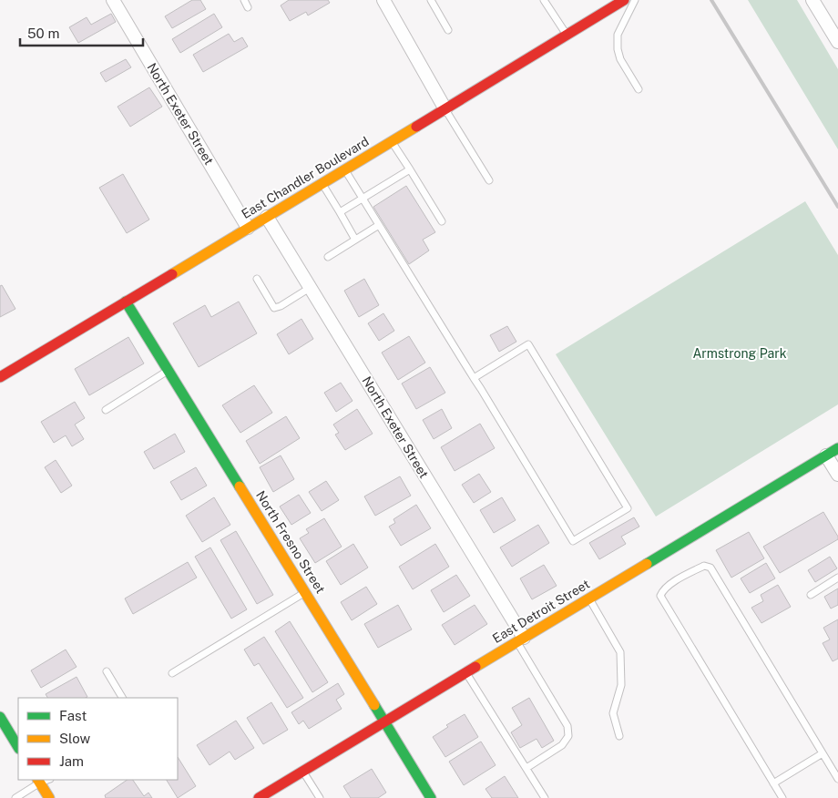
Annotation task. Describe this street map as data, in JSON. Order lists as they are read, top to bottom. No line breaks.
{"streets":{"street":["North Exeter Street","East Chandler Boulevard","North Fresno Street","East Detroit Street"]},"crossings":[["North Exeter Street","East Chandler Boulevard"],["North Exeter Street","East Detroit Street"],["East Chandler Boulevard","North Fresno Street"],["North Fresno Street","East Detroit Street"]],"parks":["Armstrong Park"],"legend":["Fast","Slow","Jam"],"scale_bar":"50 m"}
